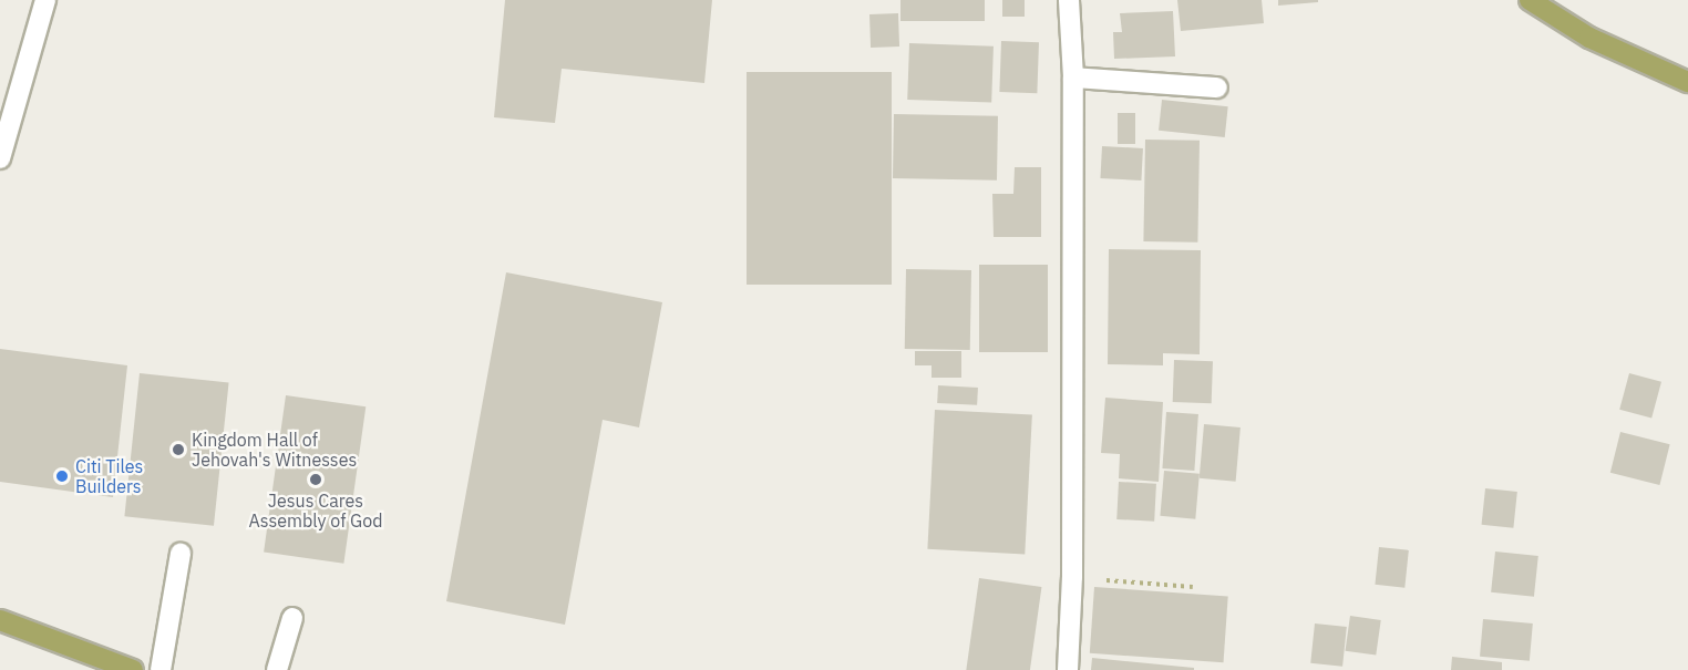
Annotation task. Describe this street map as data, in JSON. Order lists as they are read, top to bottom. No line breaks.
{"places":["Kingdom Hall of Jehovah's Witnesses","Citi Tiles Builders","Jesus Cares Assembly of God"]}
